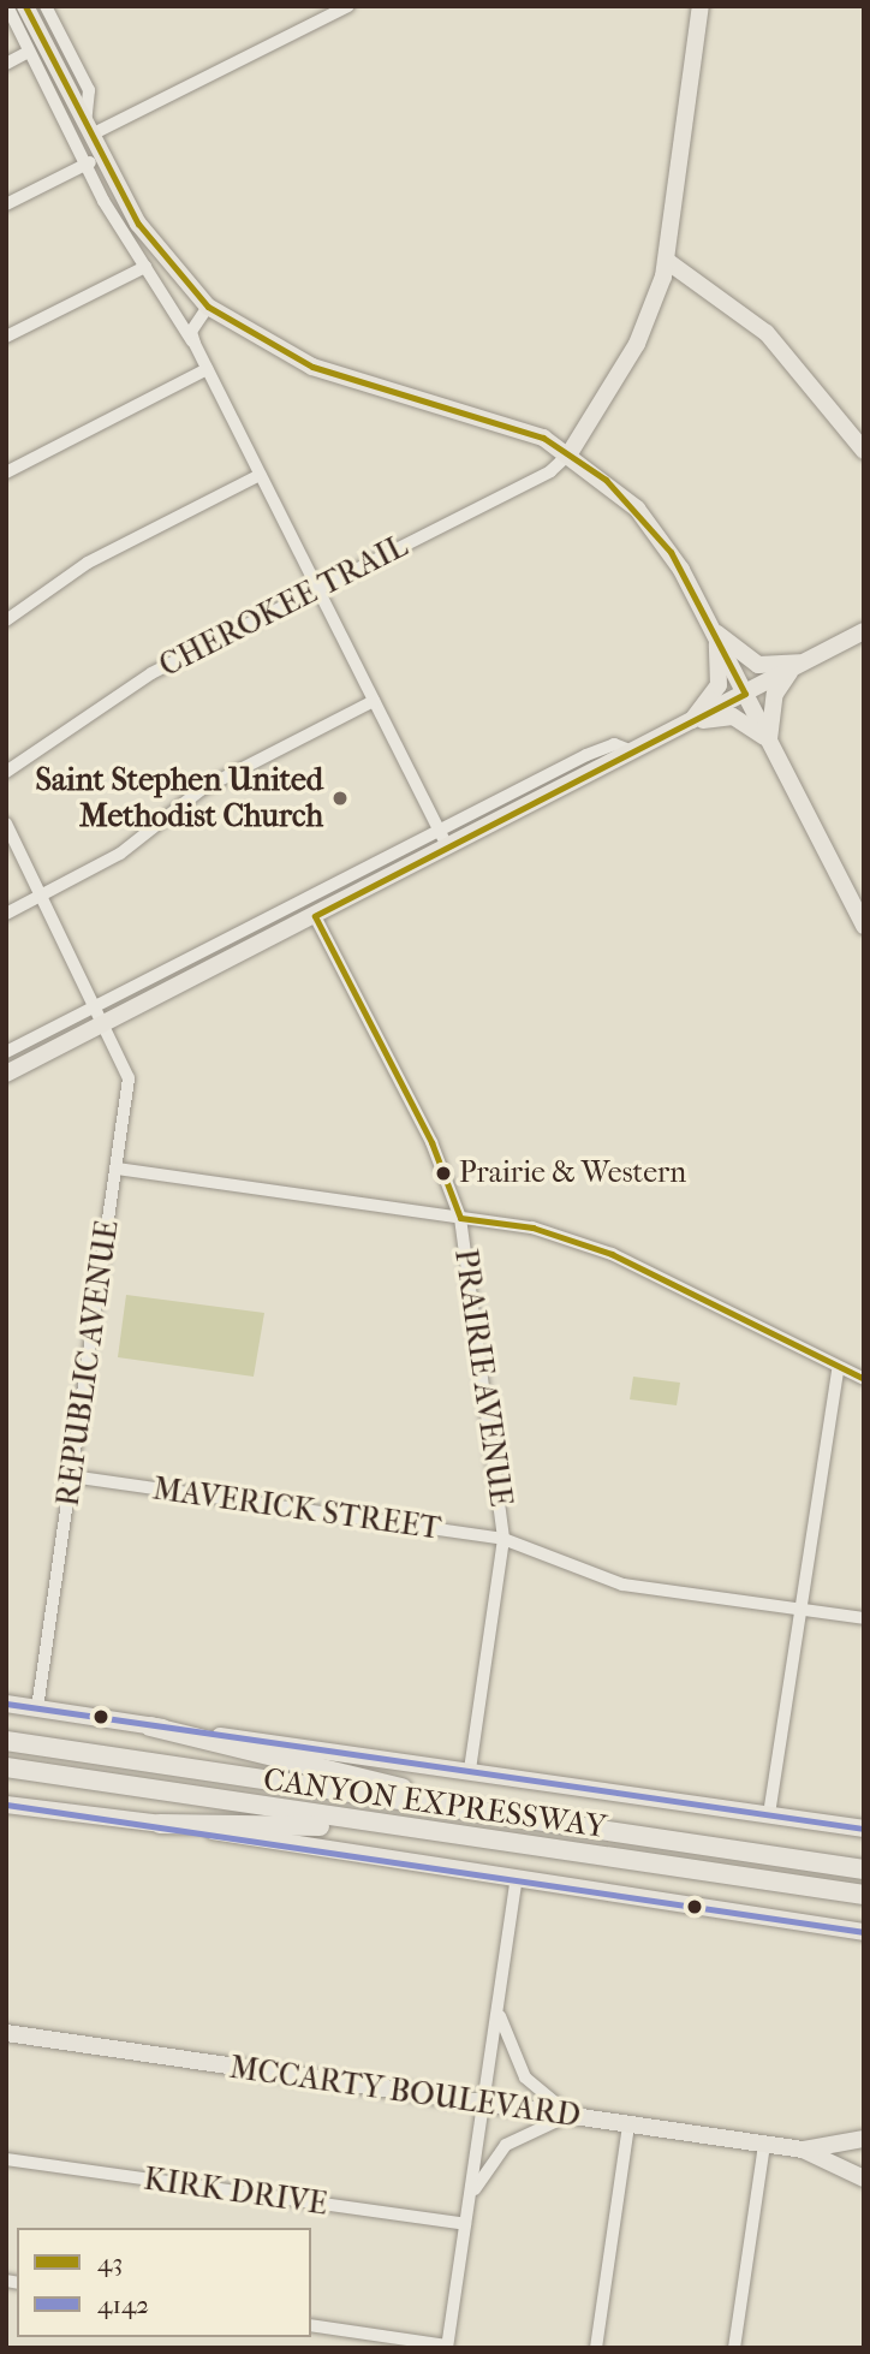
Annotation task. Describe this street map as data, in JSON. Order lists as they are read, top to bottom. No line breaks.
{"streets":{"highway":["CANYON EXPRESSWAY"],"main road":["MCCARTY BOULEVARD"],"street":["CHEROKEE TRAIL","REPUBLIC AVENUE","PRAIRIE AVENUE","MAVERICK STREET","KIRK DRIVE"]},"crossings":[["REPUBLIC AVENUE","MAVERICK STREET"],["PRAIRIE AVENUE","MAVERICK STREET"]],"places":["Saint Stephen United Methodist Church","Prairie & Western"],"lines":["transit line 43","transit line 4142"],"legend":["43","4142"]}
